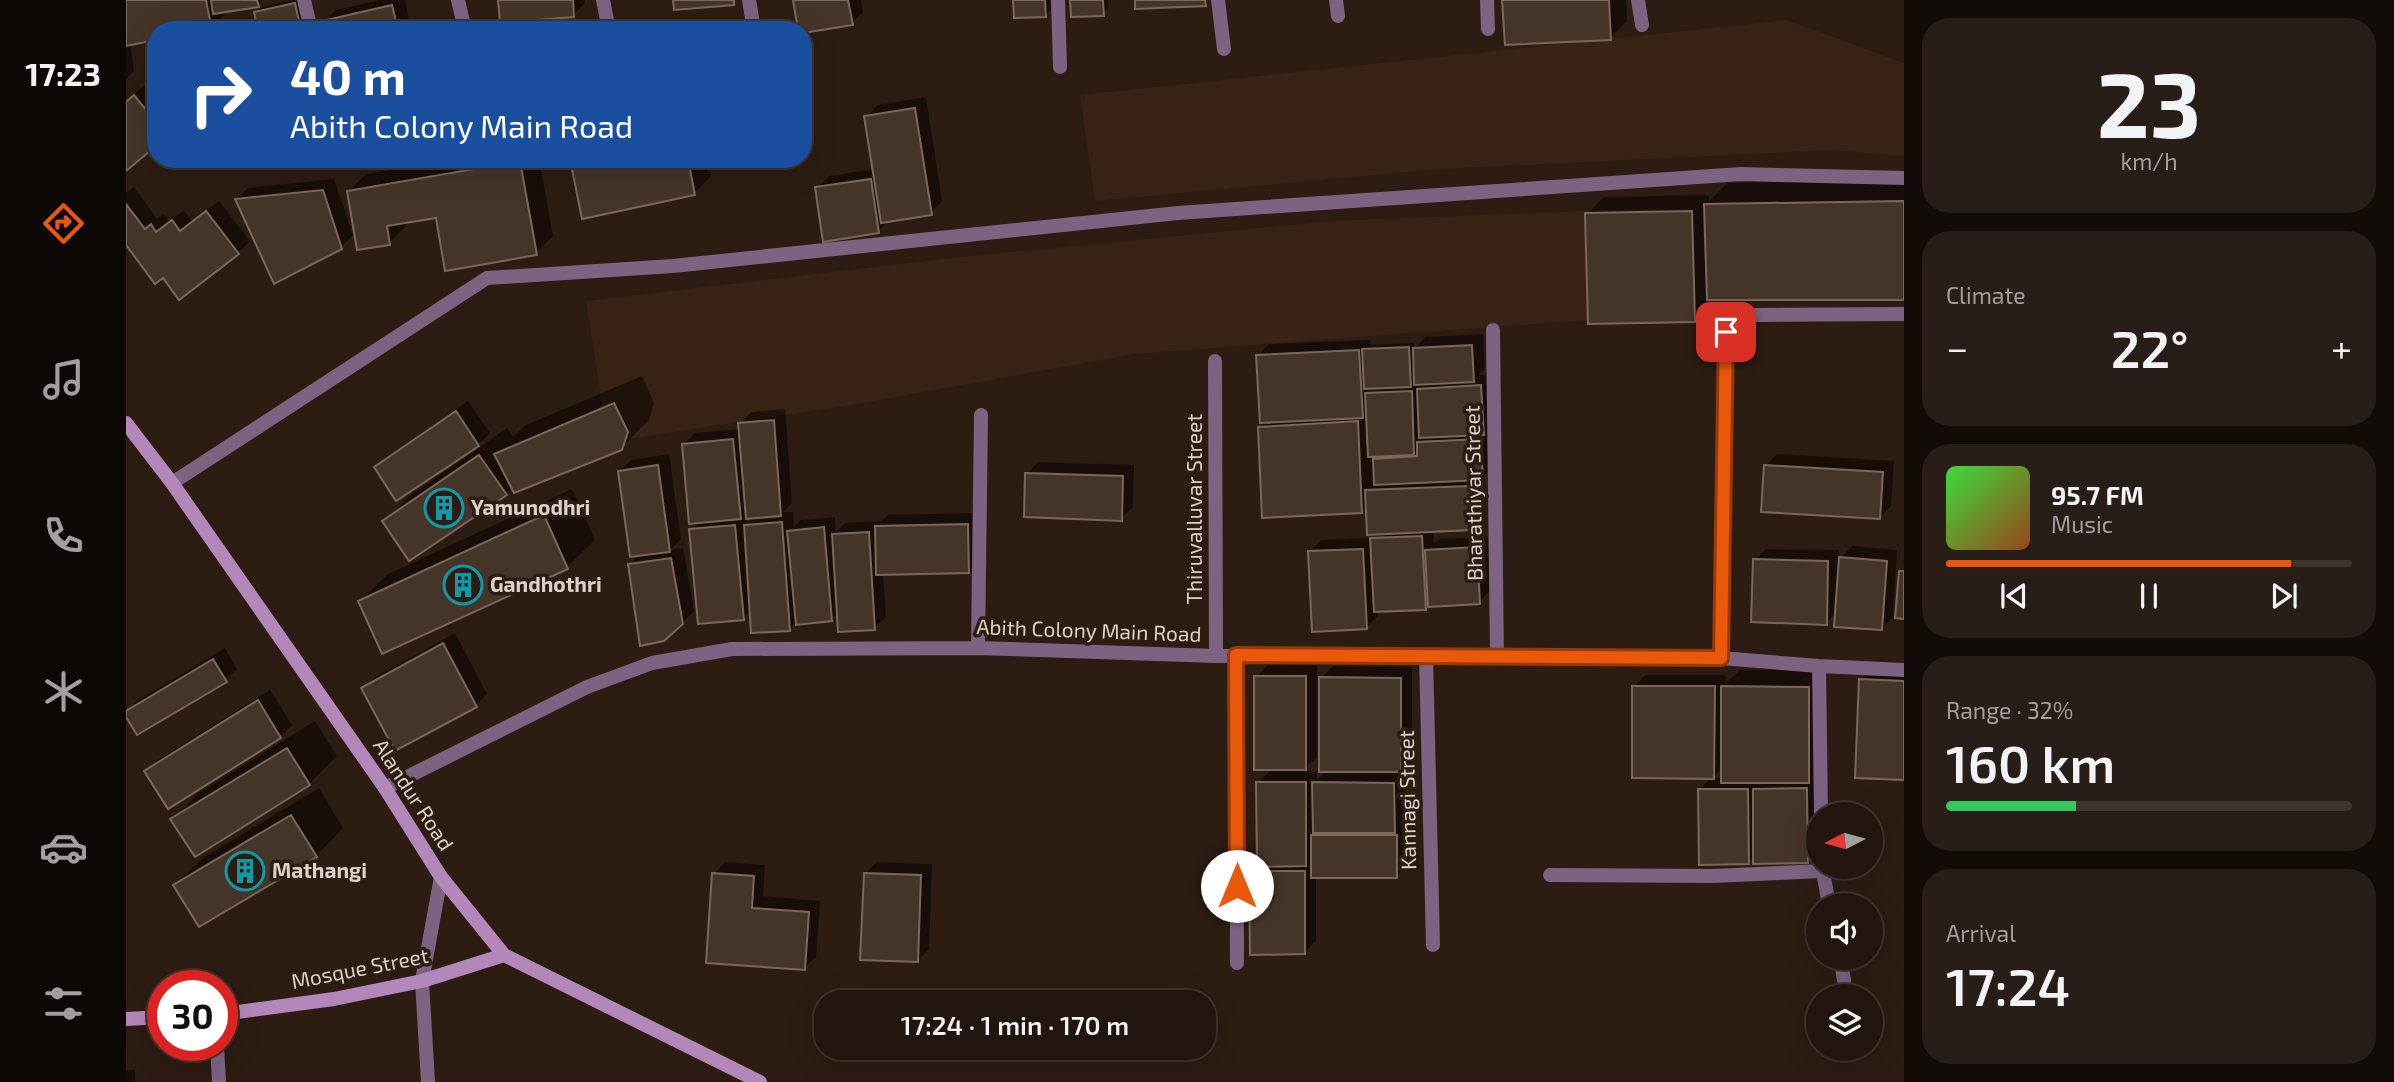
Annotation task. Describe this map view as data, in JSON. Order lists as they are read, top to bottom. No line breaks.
{"streets":{"street":["Bharathiyar Street","Thiruvalluvar Street","Abith Colony Main Road","Alandur Road","Kannagi Street","Mosque Street"]},"crossings":[["Bharathiyar Street","Abith Colony Main Road"],["Thiruvalluvar Street","Abith Colony Main Road"],["Abith Colony Main Road","Alandur Road"],["Abith Colony Main Road","Kannagi Street"],["Alandur Road","Mosque Street"]],"places":{"building":["Yamunodhri","Gandhothri","Mathangi"]},"north":"left","page":{"tabs":"17:23","tile":[["23","km/h"],"Climate",["Range · 32%","160 km"],["Arrival","17:24"]],"turn":["40 m","Abith Colony Main Road"],"heat":["−","22°","+"],"song":["95.7 FM","Music"],"limit":"30","trip":"17:24 · 1 min · 170 m"}}
